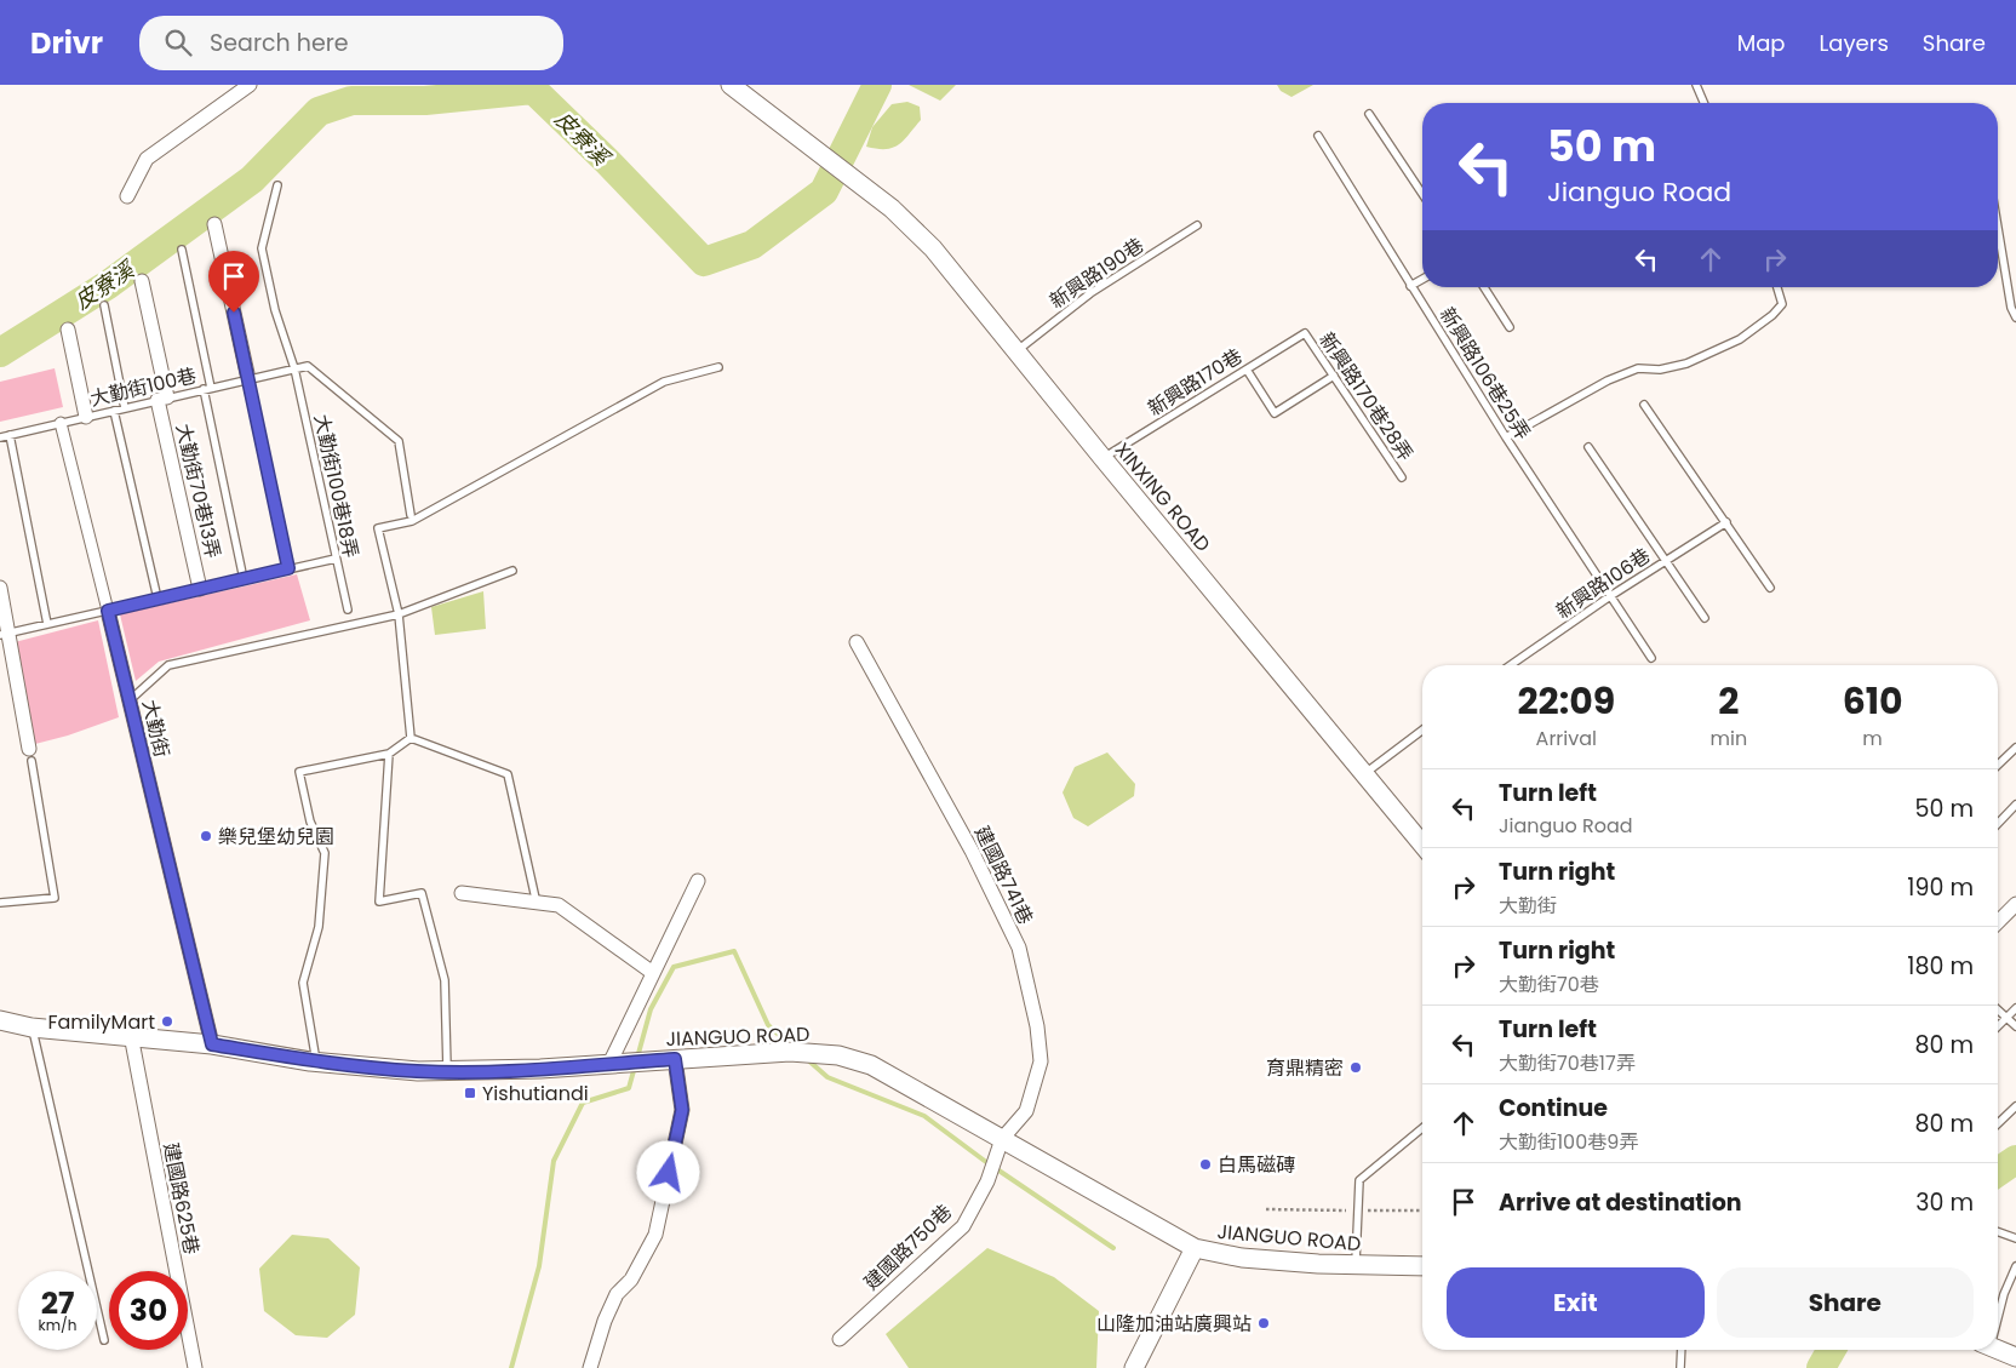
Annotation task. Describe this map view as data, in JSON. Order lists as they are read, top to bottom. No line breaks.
{"streets":{"street":["大勤街70巷13弄","XINXING ROAD","大勤街","建國路741巷","JIANGUO ROAD","建國路625巷","建國路750巷"],"lane":["新興路190巷","新興路106巷25弄","新興路170巷","大勤街100巷","新興路170巷28弄","大勤街100巷18弄","新興路106巷"]},"crossings":[["新興路190巷","XINXING ROAD"],["新興路106巷25弄","新興路106巷"],["新興路170巷","新興路170巷28弄"],["新興路170巷","XINXING ROAD"],["大勤街100巷","大勤街100巷18弄"],["大勤街100巷","大勤街70巷13弄"],["大勤街100巷","大勤街"],["大勤街","JIANGUO ROAD"],["建國路741巷","JIANGUO ROAD"],["建國路741巷","建國路750巷"],["JIANGUO ROAD","建國路625巷"],["JIANGUO ROAD","建國路750巷"]],"water":["皮寮溪"],"places":{"other":["樂兒堡幼兒園","FamilyMart","育鼎精密","白馬磁磚","山隆加油站廣興站"],"transit":["Yishutiandi"]},"page":{"header":"Drivr","search":"Search here","nav":["Map","Layers","Share"],"turn":["50 m","Jianguo Road"],"eta":["22:09","Arrival","2","min","610","m"],"list":[{"name":"Turn left","note":"Jianguo Road","value":"50 m"},{"name":"Turn right","note":"大勤街","value":"190 m"},{"name":"Turn right","note":"大勤街70巷","value":"180 m"},{"name":"Turn left","note":"大勤街70巷17弄","value":"80 m"},{"name":"Continue","note":"大勤街100巷9弄","value":"80 m"},{"name":"Arrive at destination","value":"30 m"}],"buttons":["Exit","Share"],"speed":"27 km/h","limit":"30"}}
